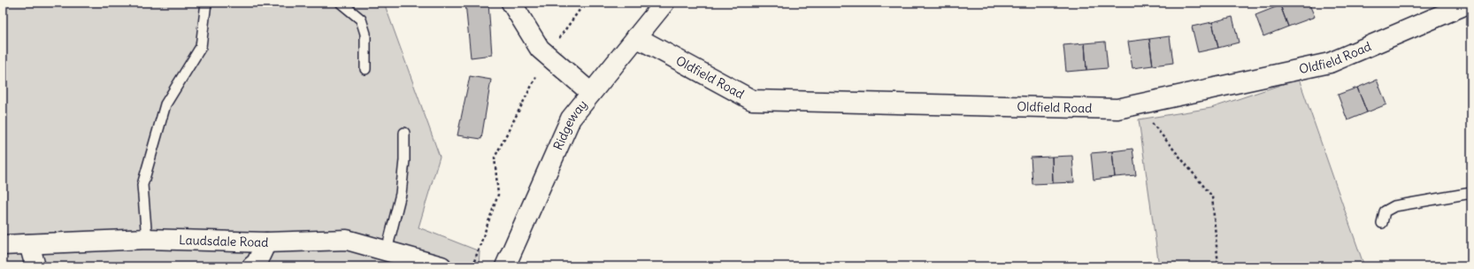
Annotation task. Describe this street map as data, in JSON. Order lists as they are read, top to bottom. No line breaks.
{"streets":{"street":["Oldfield Road","Ridgeway","Laudsdale Road"]},"crossings":[["Oldfield Road","Ridgeway"]]}
